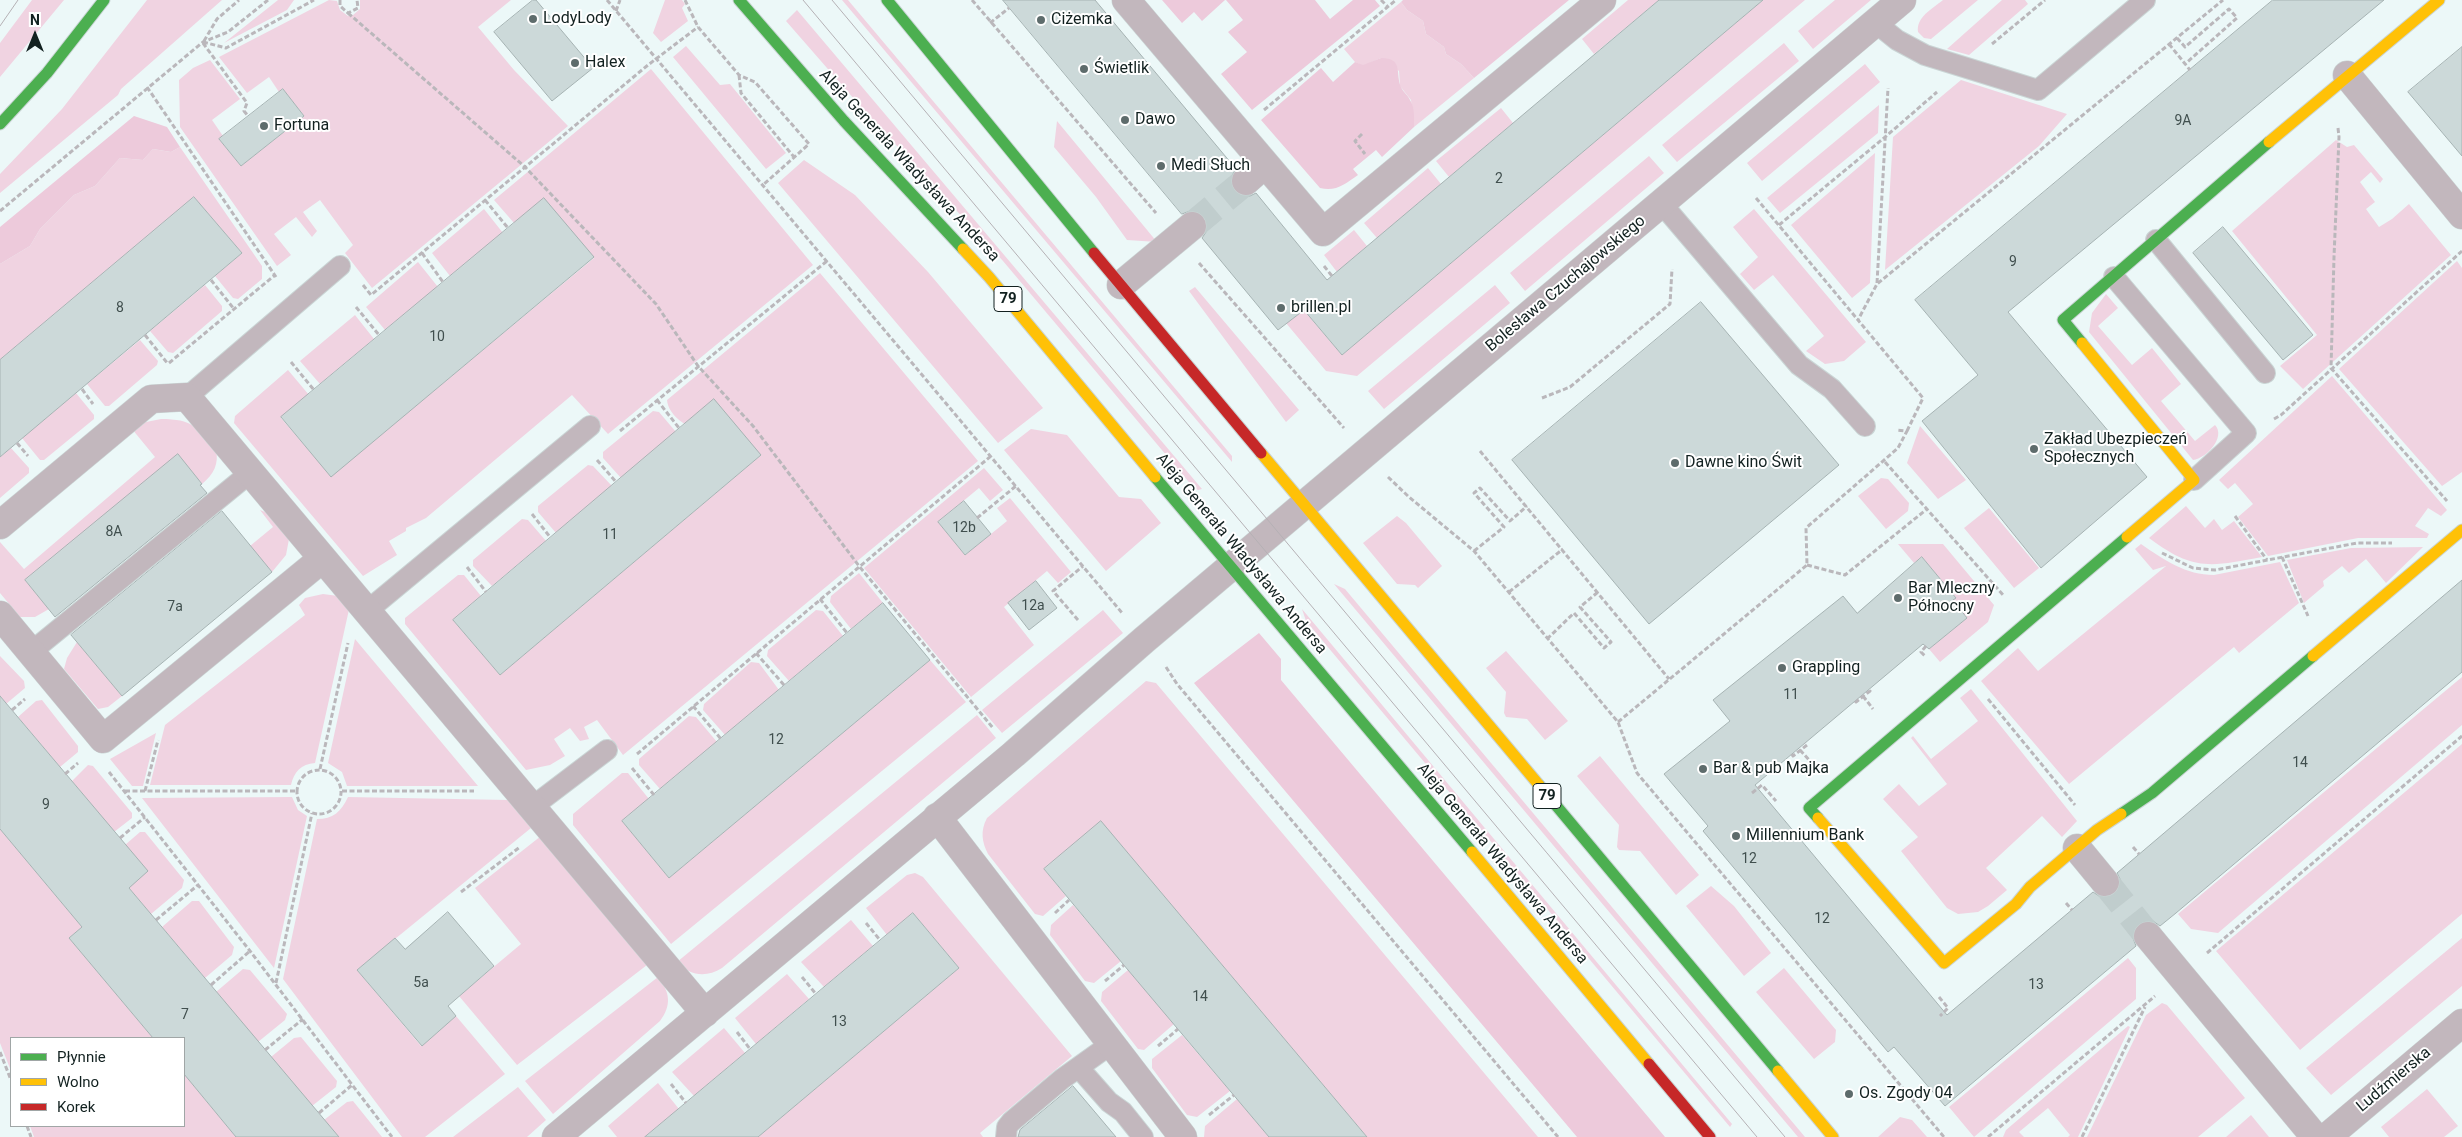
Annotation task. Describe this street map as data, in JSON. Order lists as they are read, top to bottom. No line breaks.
{"streets":{"main road":["Aleja Generała Władysława Andersa","79"],"street":["Bolesława Czuchajowskiego","Ludźmierska"]},"crossings":[["Aleja Generała Władysława Andersa","Bolesława Czuchajowskiego"],["Bolesława Czuchajowskiego","79"]],"places":["LodyLody","Ciżemka","Halex","Świetlik","Dawo","Fortuna","Medi Słuch","brillen.pl","Zakład Ubezpieczeń Społecznych","Dawne kino Świt","Bar Mleczny Północny","Grappling","Bar & pub Majka","Millennium Bank","Os. Zgody 04"],"house_numbers":["9A","2","9","8","10","12b","8A","11","12a","7a","11","12","14","9","12","12","5a","13","14","7","13"],"legend":["Płynnie","Wolno","Korek"],"north":"top"}
